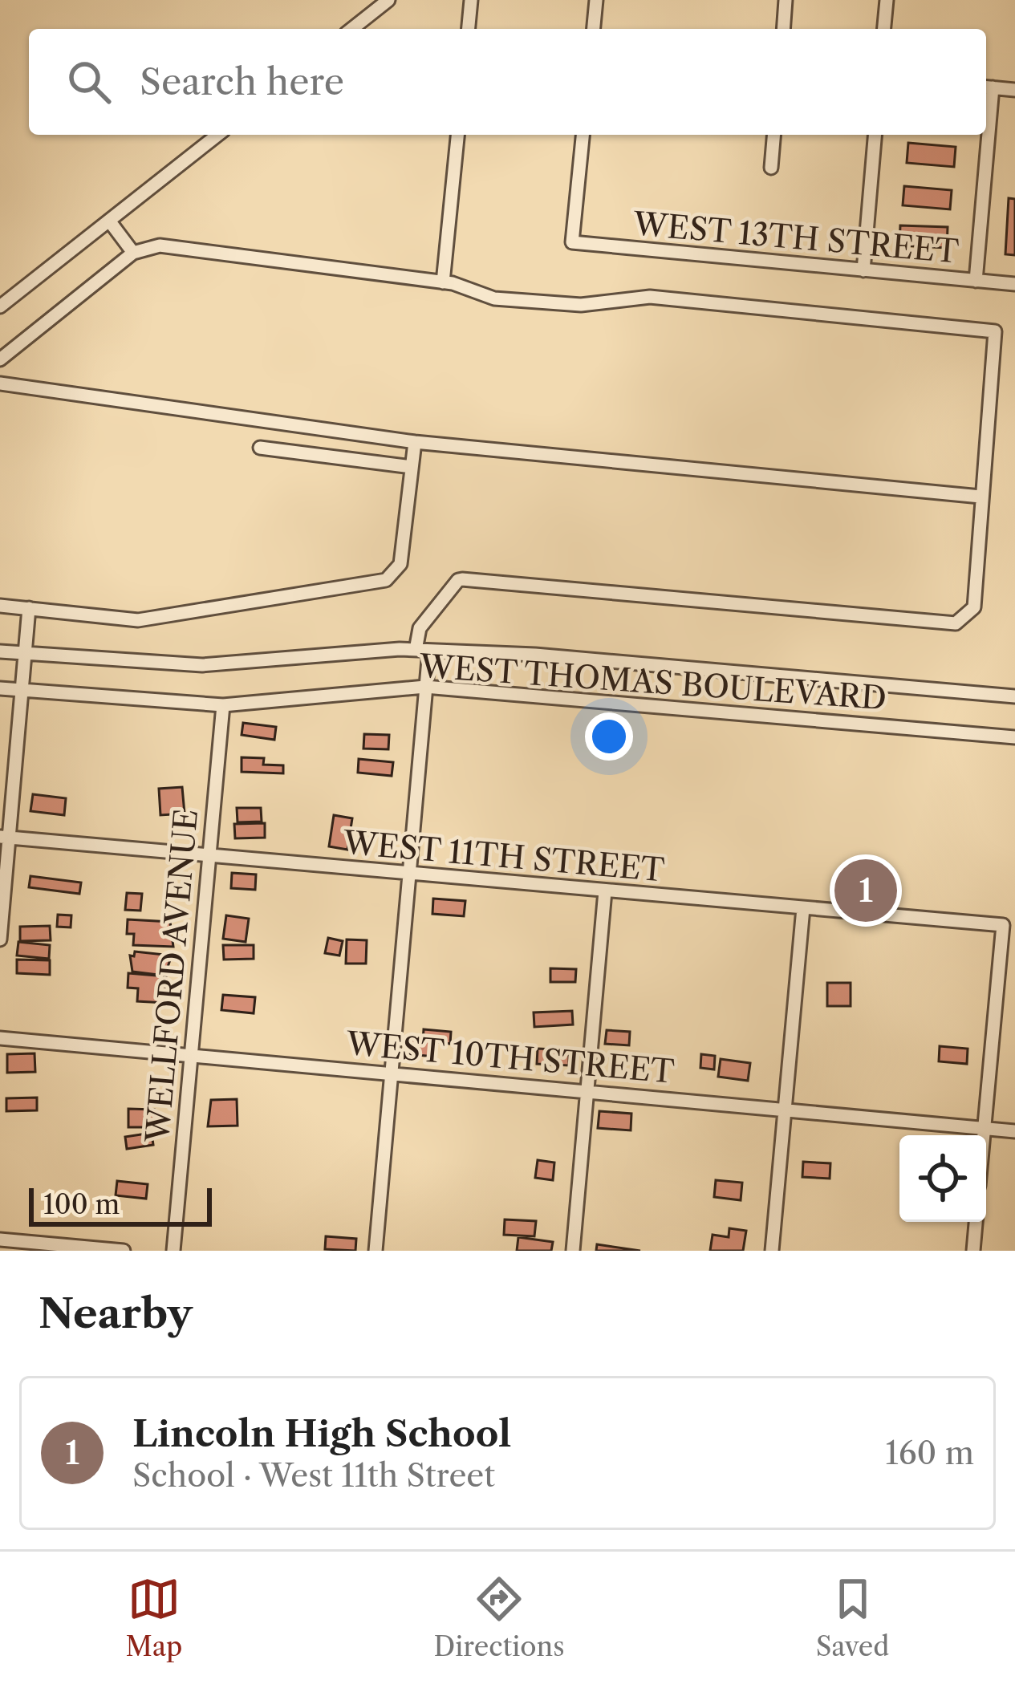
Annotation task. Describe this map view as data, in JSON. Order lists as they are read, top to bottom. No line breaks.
{"streets":{"street":["WEST 13TH STREET","WEST THOMAS BOULEVARD","WEST 11TH STREET","WELLFORD AVENUE","WEST 10TH STREET"]},"crossings":[["WEST THOMAS BOULEVARD","WELLFORD AVENUE"],["WEST 11TH STREET","WELLFORD AVENUE"],["WEST 11TH STREET","WEST 10TH STREET"],["WELLFORD AVENUE","WEST 10TH STREET"]],"scale_bar":"100 m","page":{"search":"Search here","pins":"1","scale":"100 m","heading":"Nearby","list":[{"mark":"1","name":"Lincoln High School","note":"School · West 11th Street","value":"160 m"}],"nav":["Map","Directions","Saved"]}}
